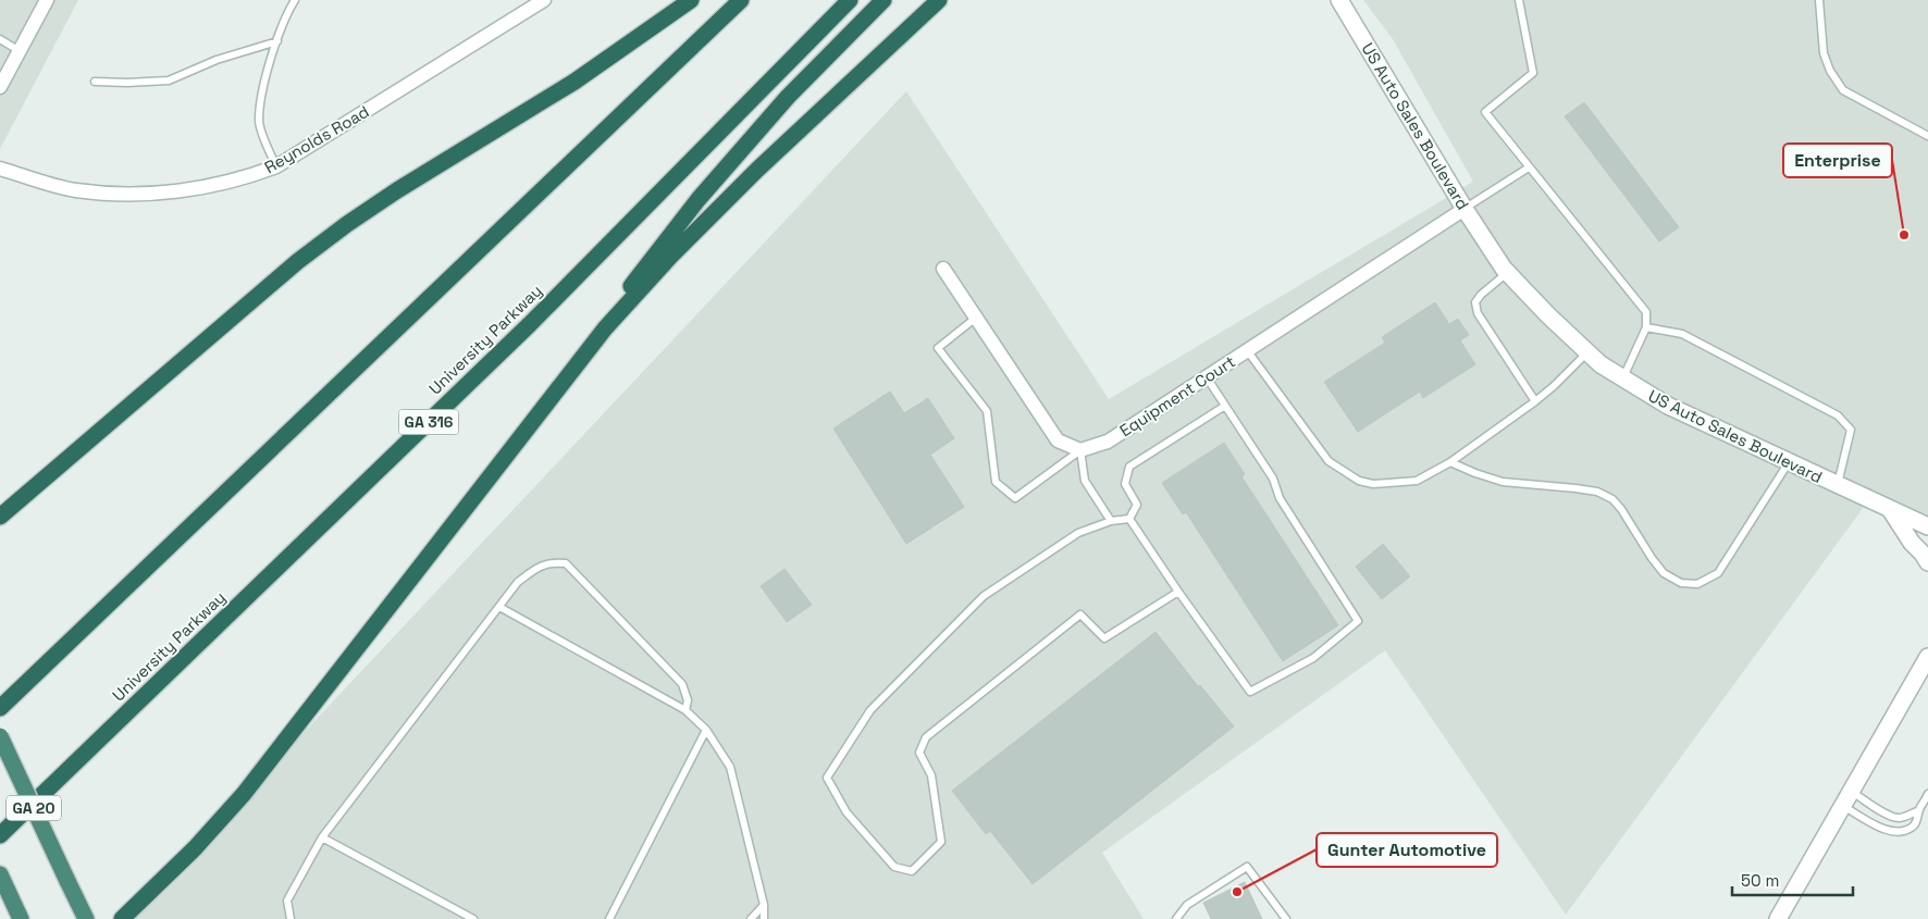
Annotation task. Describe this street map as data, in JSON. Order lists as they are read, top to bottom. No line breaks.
{"streets":{"highway":["University Parkway","GA 316","GA 20"],"street":["US Auto Sales Boulevard","Reynolds Road","Equipment Court"]},"crossings":[["US Auto Sales Boulevard","Equipment Court"]],"places":["Enterprise","Gunter Automotive"],"scale_bar":"50 m"}
